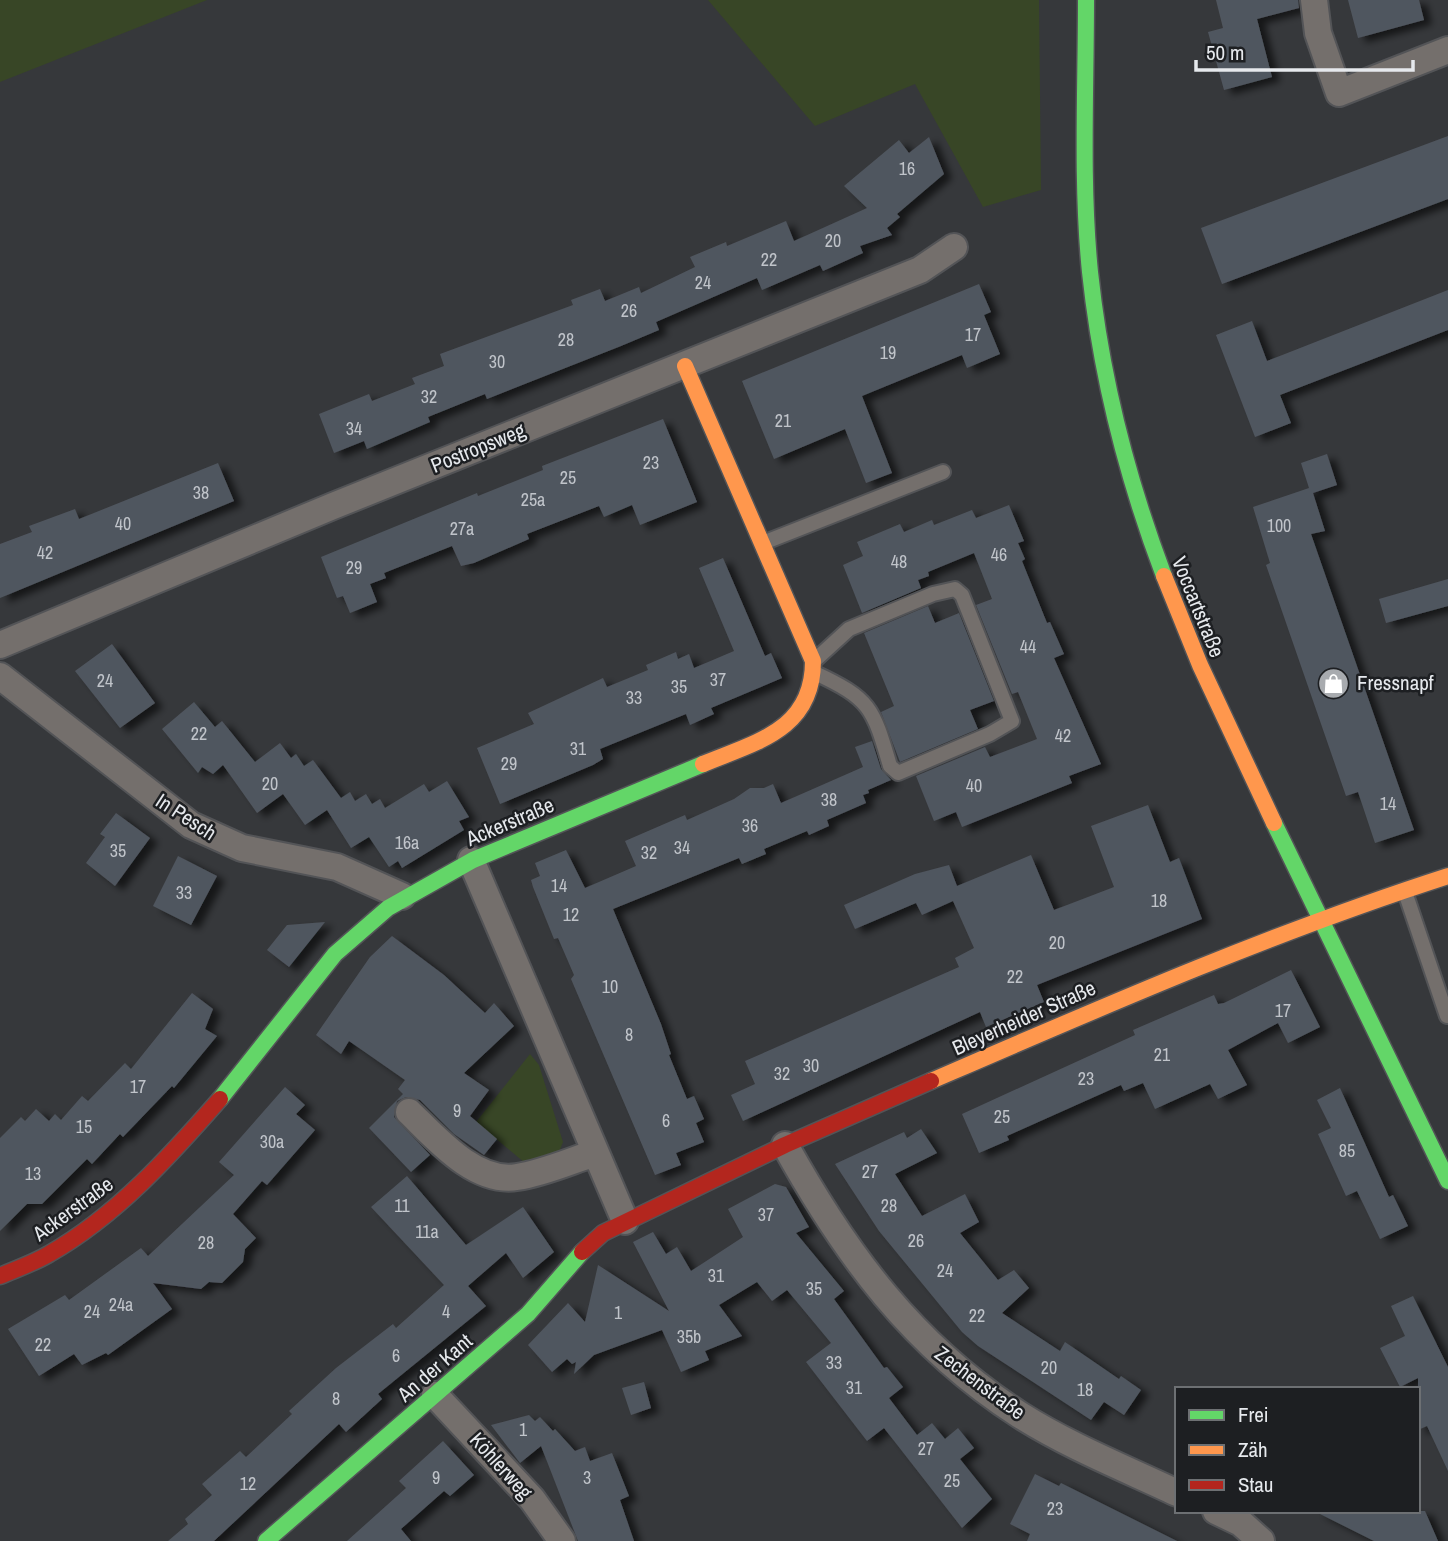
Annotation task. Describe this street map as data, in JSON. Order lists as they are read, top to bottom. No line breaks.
{"streets":{"street":["Postropsweg","Voccartstraße","In Pesch","Ackerstraße","Bleyerheider Straße","An der Kant","Zechenstraße","Köhlerweg"]},"crossings":[["Voccartstraße","Bleyerheider Straße"],["In Pesch","Ackerstraße"],["Bleyerheider Straße","An der Kant"],["Bleyerheider Straße","Zechenstraße"],["An der Kant","Köhlerweg"]],"places":{"shop":["Fressnapf"]},"house_numbers":["16","20","22","24","26","17","28","19","30","32","21","34","23","25","38","25a","40","100","27a","42","46","48","29","44","37","24","35","33","22","42","31","29","20","40","38","14","36","16a","34","35","32","14","33","18","12","20","22","10","17","8","21","30","32","23","17","9","25","6","15","30a","85","27","13","11","28","37","11a","26","28","24","31","35","24a","24","4","1","22","35b","22","6","33","20","31","18","8","1","27","9","3","25","12","23"],"legend":["Frei","Zäh","Stau"],"scale_bar":"50 m"}
